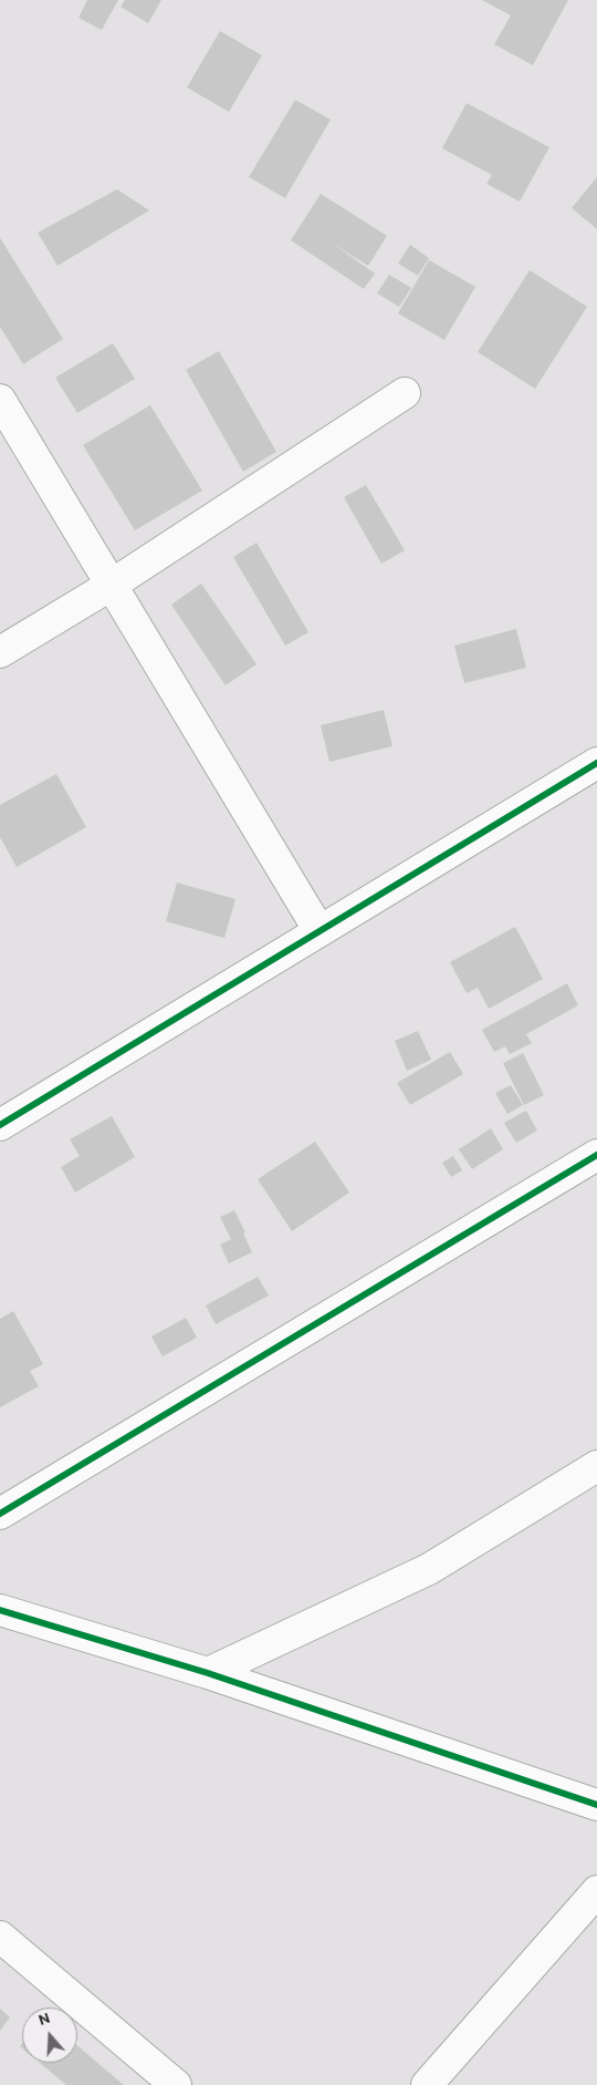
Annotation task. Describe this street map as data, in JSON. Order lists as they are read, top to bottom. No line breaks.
{"north":"top"}
